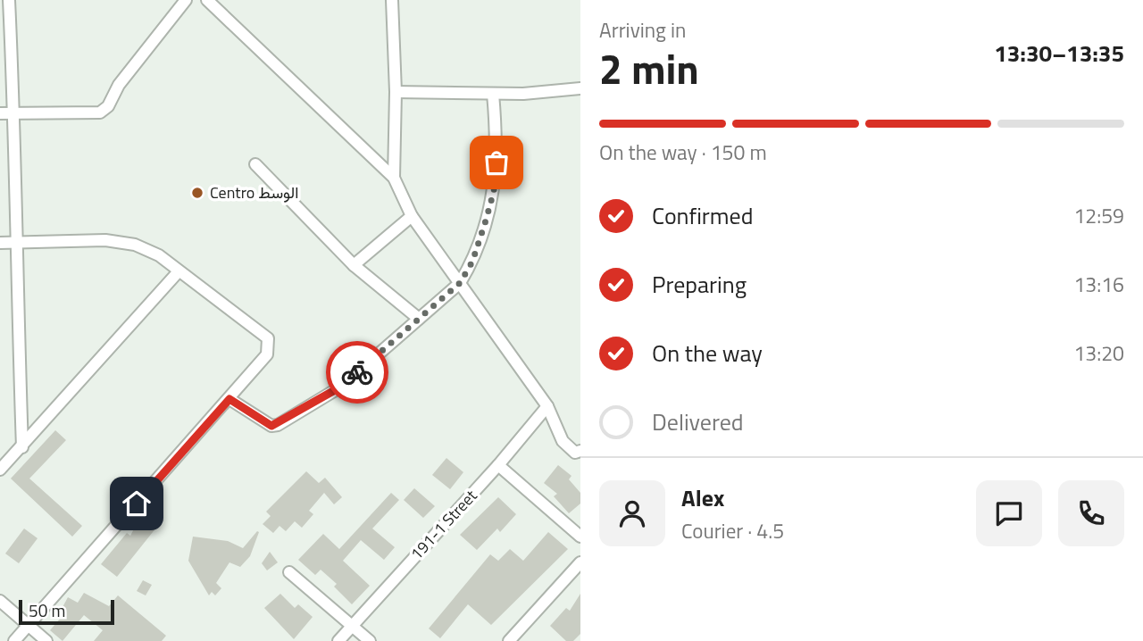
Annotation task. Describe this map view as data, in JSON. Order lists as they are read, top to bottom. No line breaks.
{"streets":{"street":["191-1 Street"]},"places":["Centro الوسط"],"scale_bar":"50 m","page":{"heading":["2 min","Arriving in","13:30–13:35"],"panel":["Alex","Courier · 4.5"],"bar":"On the way · 150 m","list":[["Confirmed","12:59"],["Preparing","13:16"],["On the way","13:20"],"Delivered"],"scale":"50 m"}}
